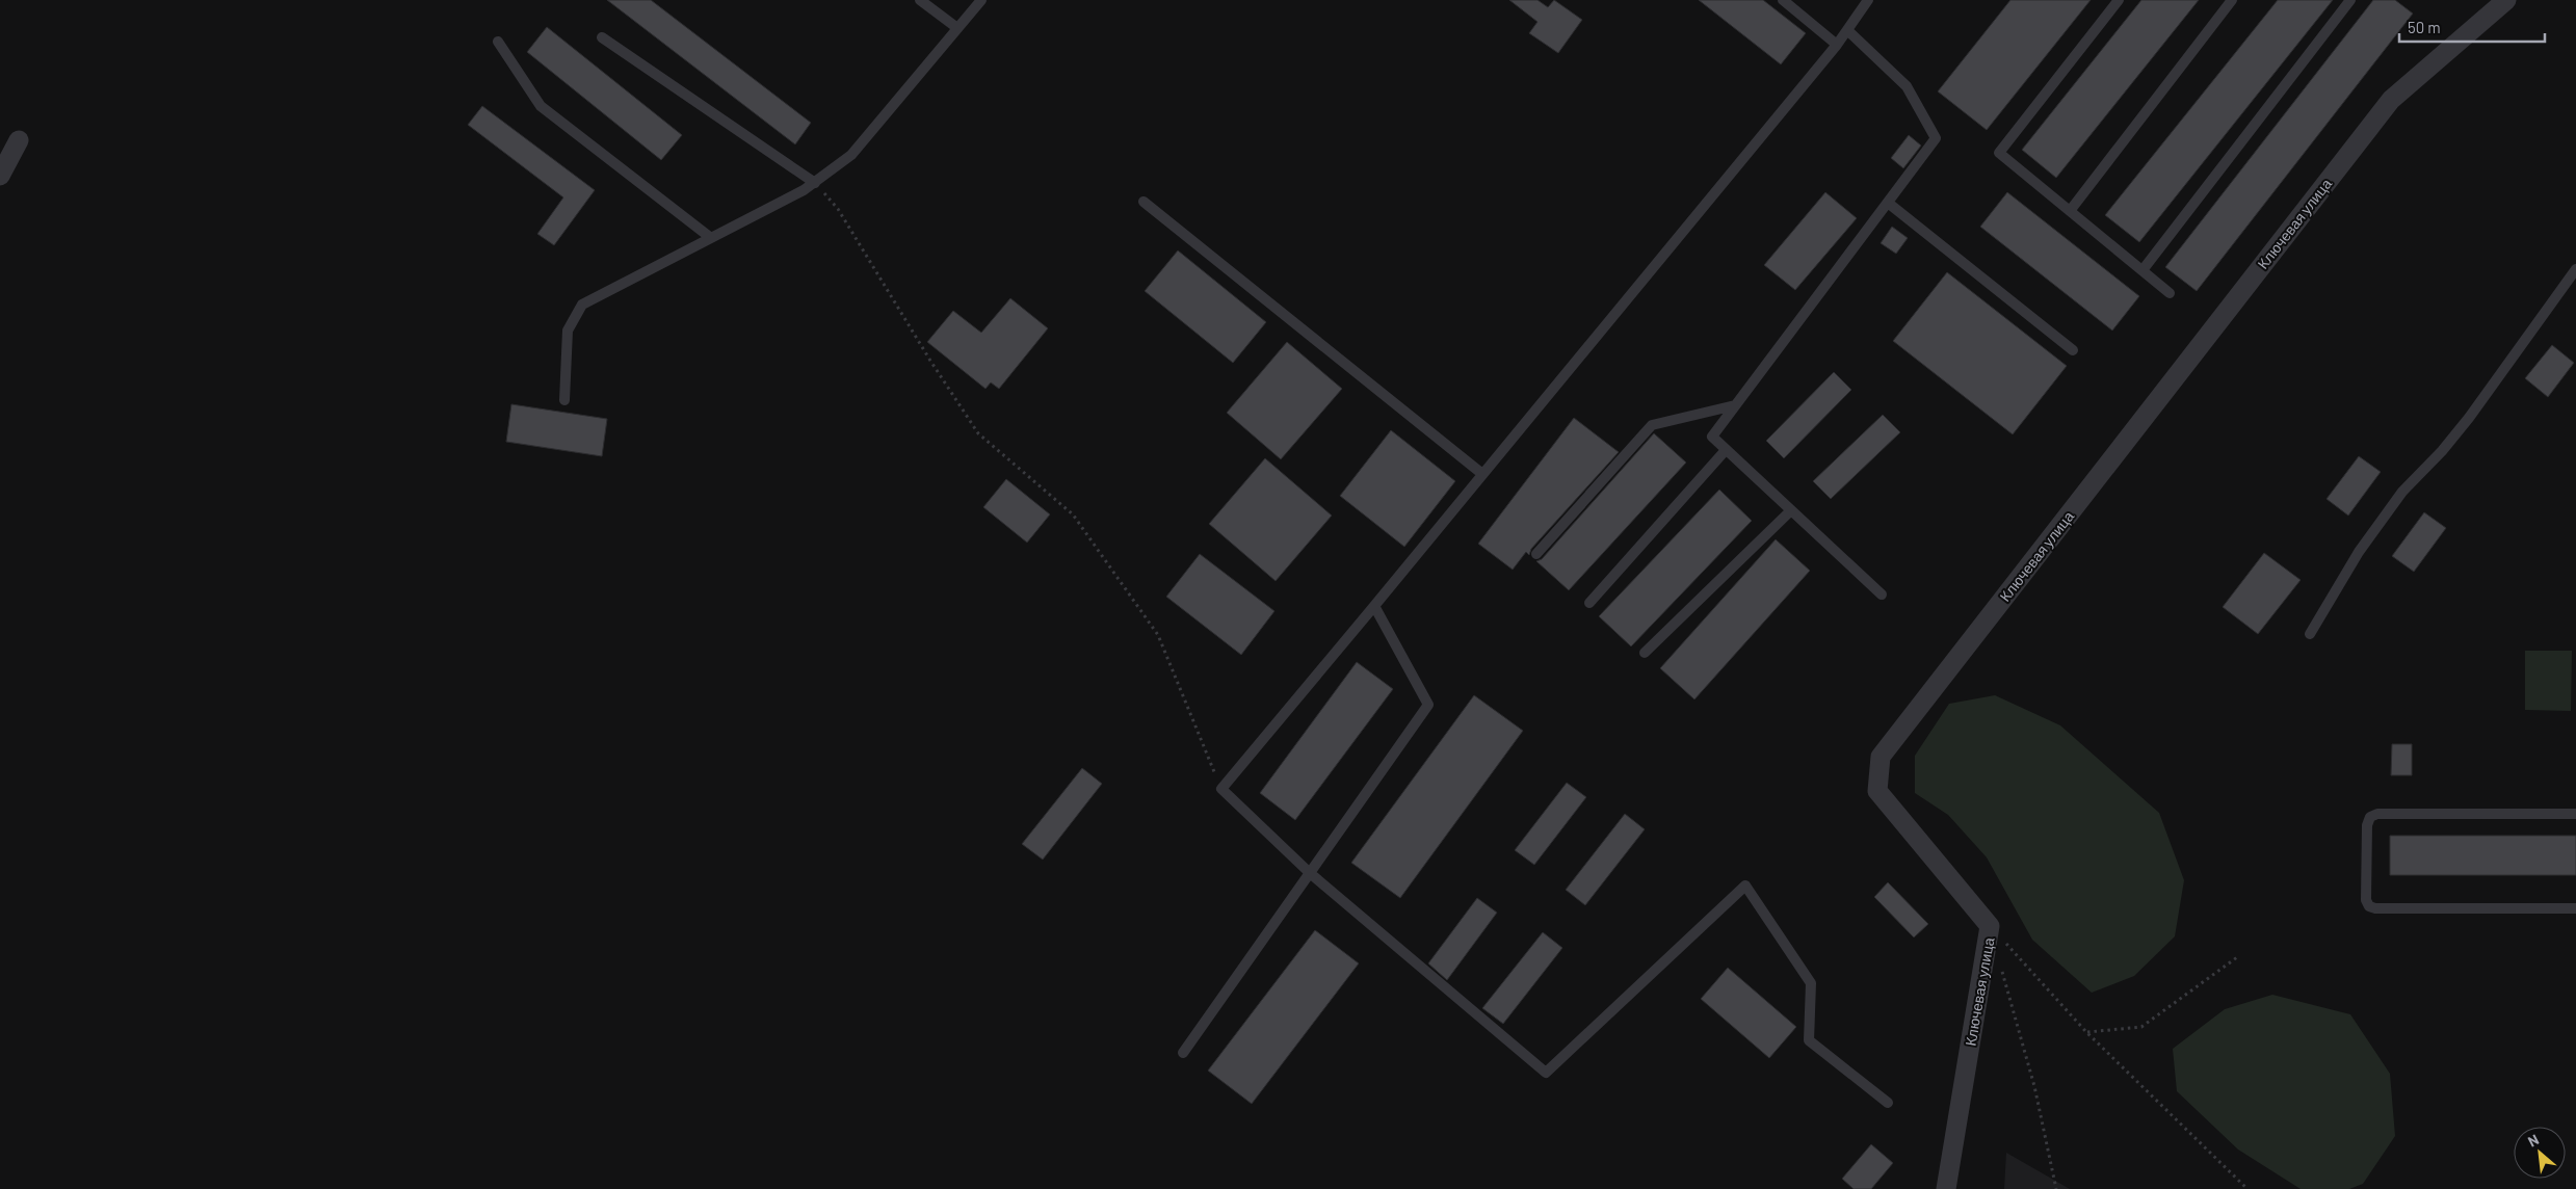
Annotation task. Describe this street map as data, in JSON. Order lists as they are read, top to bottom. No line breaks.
{"streets":{"street":["Ключевая улица"]},"scale_bar":"50 m","north":"top left"}
